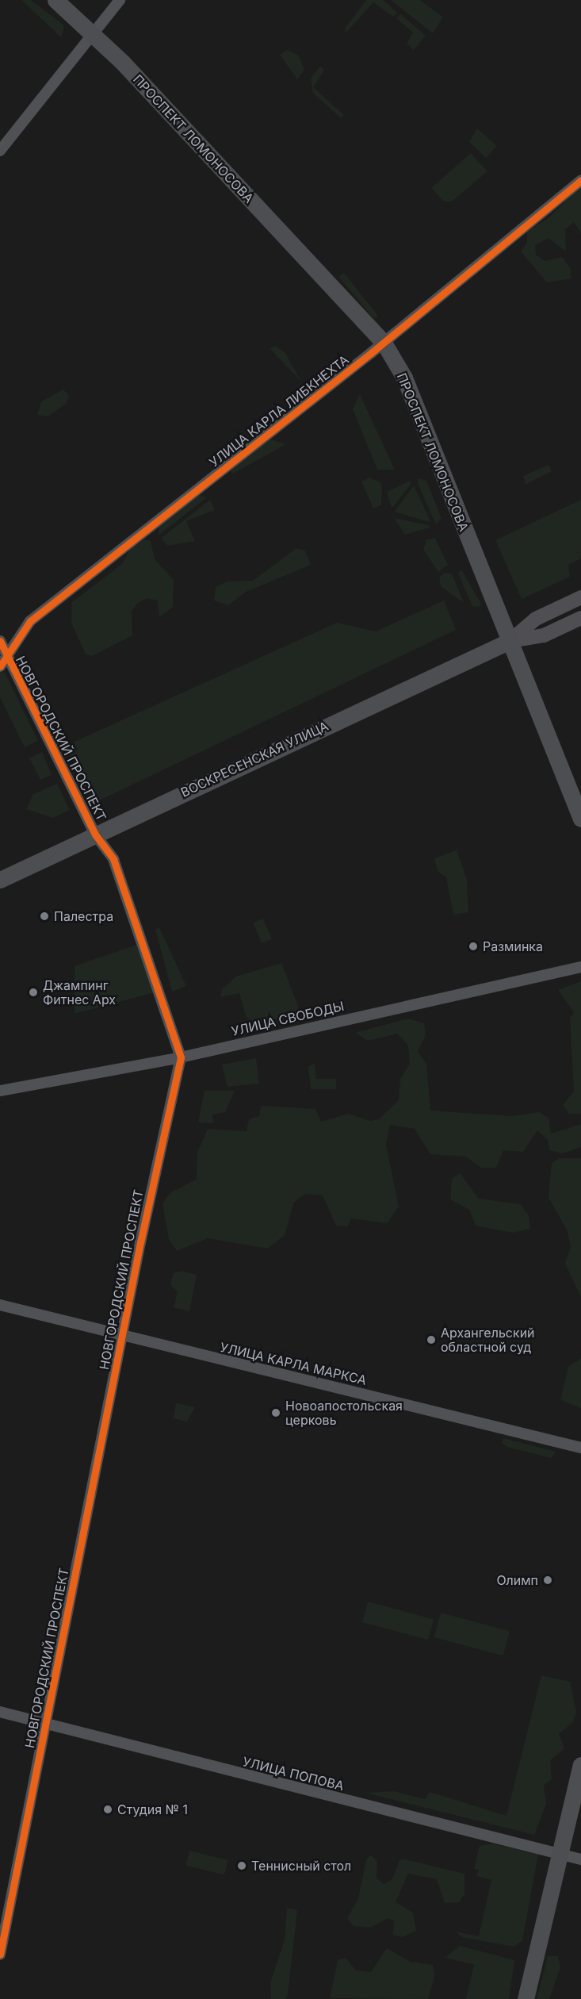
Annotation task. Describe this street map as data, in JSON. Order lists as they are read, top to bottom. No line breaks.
{"streets":{"main road":["ПРОСПЕКТ ЛОМОНОСОВА","ВОСКРЕСЕНСКАЯ УЛИЦА"],"street":["УЛИЦА КАРЛА ЛИБКНЕХТА","НОВГОРОДСКИЙ ПРОСПЕКТ","УЛИЦА СВОБОДЫ","УЛИЦА КАРЛА МАРКСА","УЛИЦА ПОПОВА"]},"crossings":[["ПРОСПЕКТ ЛОМОНОСОВА","УЛИЦА КАРЛА ЛИБКНЕХТА"],["ПРОСПЕКТ ЛОМОНОСОВА","ВОСКРЕСЕНСКАЯ УЛИЦА"],["УЛИЦА КАРЛА ЛИБКНЕХТА","НОВГОРОДСКИЙ ПРОСПЕКТ"],["НОВГОРОДСКИЙ ПРОСПЕКТ","ВОСКРЕСЕНСКАЯ УЛИЦА"],["НОВГОРОДСКИЙ ПРОСПЕКТ","УЛИЦА СВОБОДЫ"],["НОВГОРОДСКИЙ ПРОСПЕКТ","УЛИЦА КАРЛА МАРКСА"],["НОВГОРОДСКИЙ ПРОСПЕКТ","УЛИЦА ПОПОВА"]],"places":["Палестра","Разминка","Джампинг Фитнес Арх","Архангельский областной суд","Новоапостольская церковь","Олимп","Студия № 1","Теннисный стол"]}
